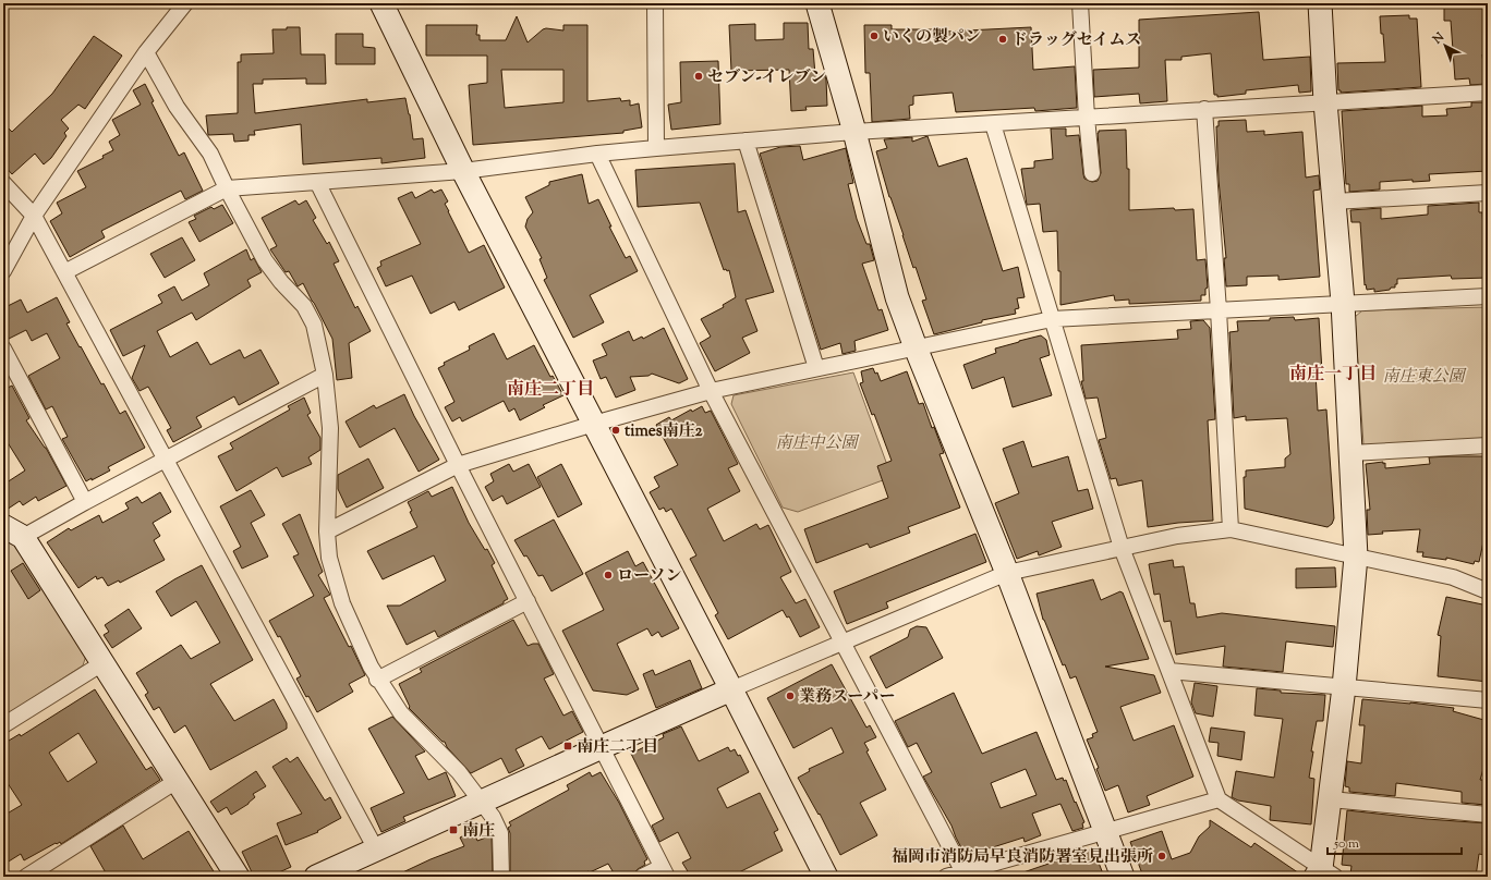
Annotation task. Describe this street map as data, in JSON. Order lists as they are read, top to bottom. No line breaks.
{"districts":["南庄一丁目","南庄二丁目"],"parks":["南庄東公園","南庄中公園"],"places":{"other":["いくの製パン","ドラッグセイムス","セブン-イレブン","times南庄2","ローソン","業務スーパー","福岡市消防局早良消防署室見出張所"],"transit":["南庄二丁目","南庄"]},"scale_bar":"50 m","north":"top left"}
